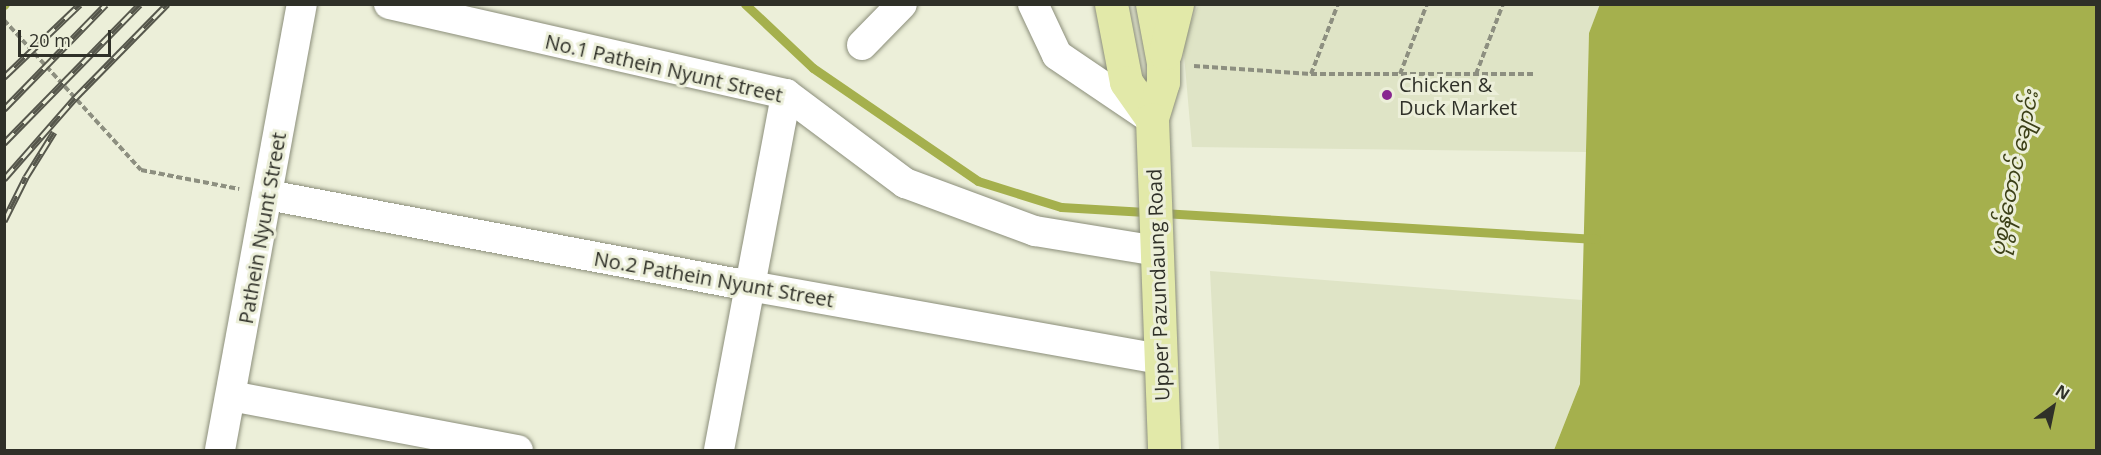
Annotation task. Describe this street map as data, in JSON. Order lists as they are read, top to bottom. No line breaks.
{"streets":{"main road":["Upper Pazundaung Road"],"street":["No.1 Pathein Nyunt Street","Pathein Nyunt Street","No.2 Pathein Nyunt Street"]},"crossings":[["No.1 Pathein Nyunt Street","Upper Pazundaung Road"],["Pathein Nyunt Street","No.2 Pathein Nyunt Street"],["No.2 Pathein Nyunt Street","Upper Pazundaung Road"]],"water":["ပုစွန်တောင် ချောင်း"],"places":["Chicken & Duck Market"],"scale_bar":"20 m","north":"top right"}
